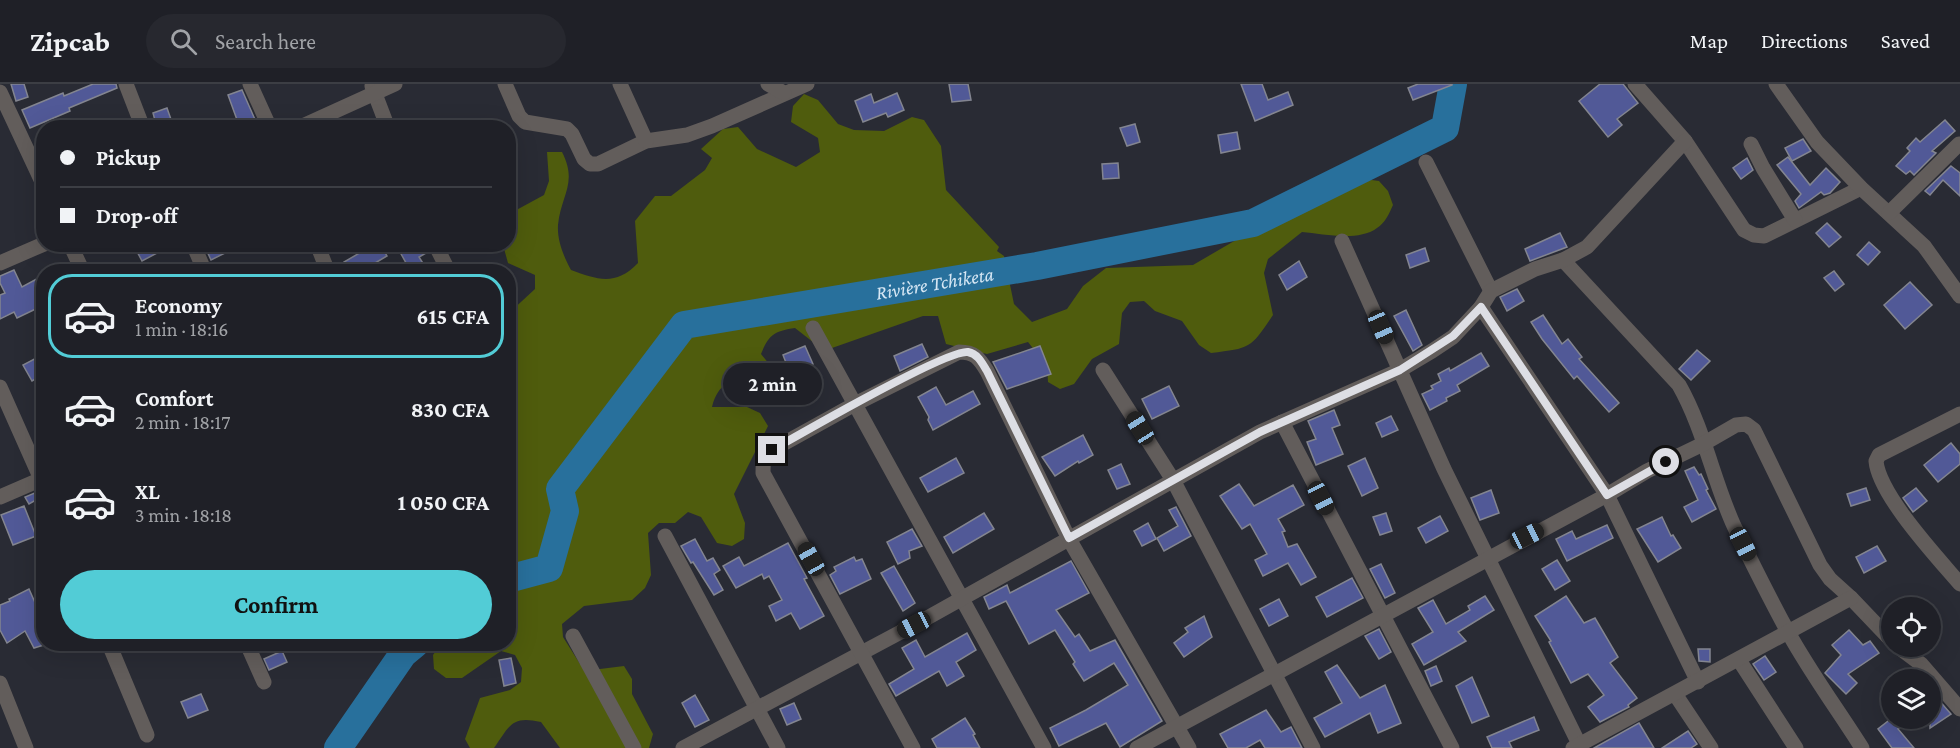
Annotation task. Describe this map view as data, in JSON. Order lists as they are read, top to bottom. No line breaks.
{"water":["Rivière Tchiketa"],"page":{"header":"Zipcab","search":"Search here","nav":["Map","Directions","Saved"],"banner":["Pickup","Drop-off"],"list":[{"name":"Economy","note":"1 min · 18:16","value":"615 CFA"},{"name":"Comfort","note":"2 min · 18:17","value":"830 CFA"},{"name":"XL","note":"3 min · 18:18","value":"1 050 CFA"}],"bubble":"2 min","buttons":"Confirm"}}
